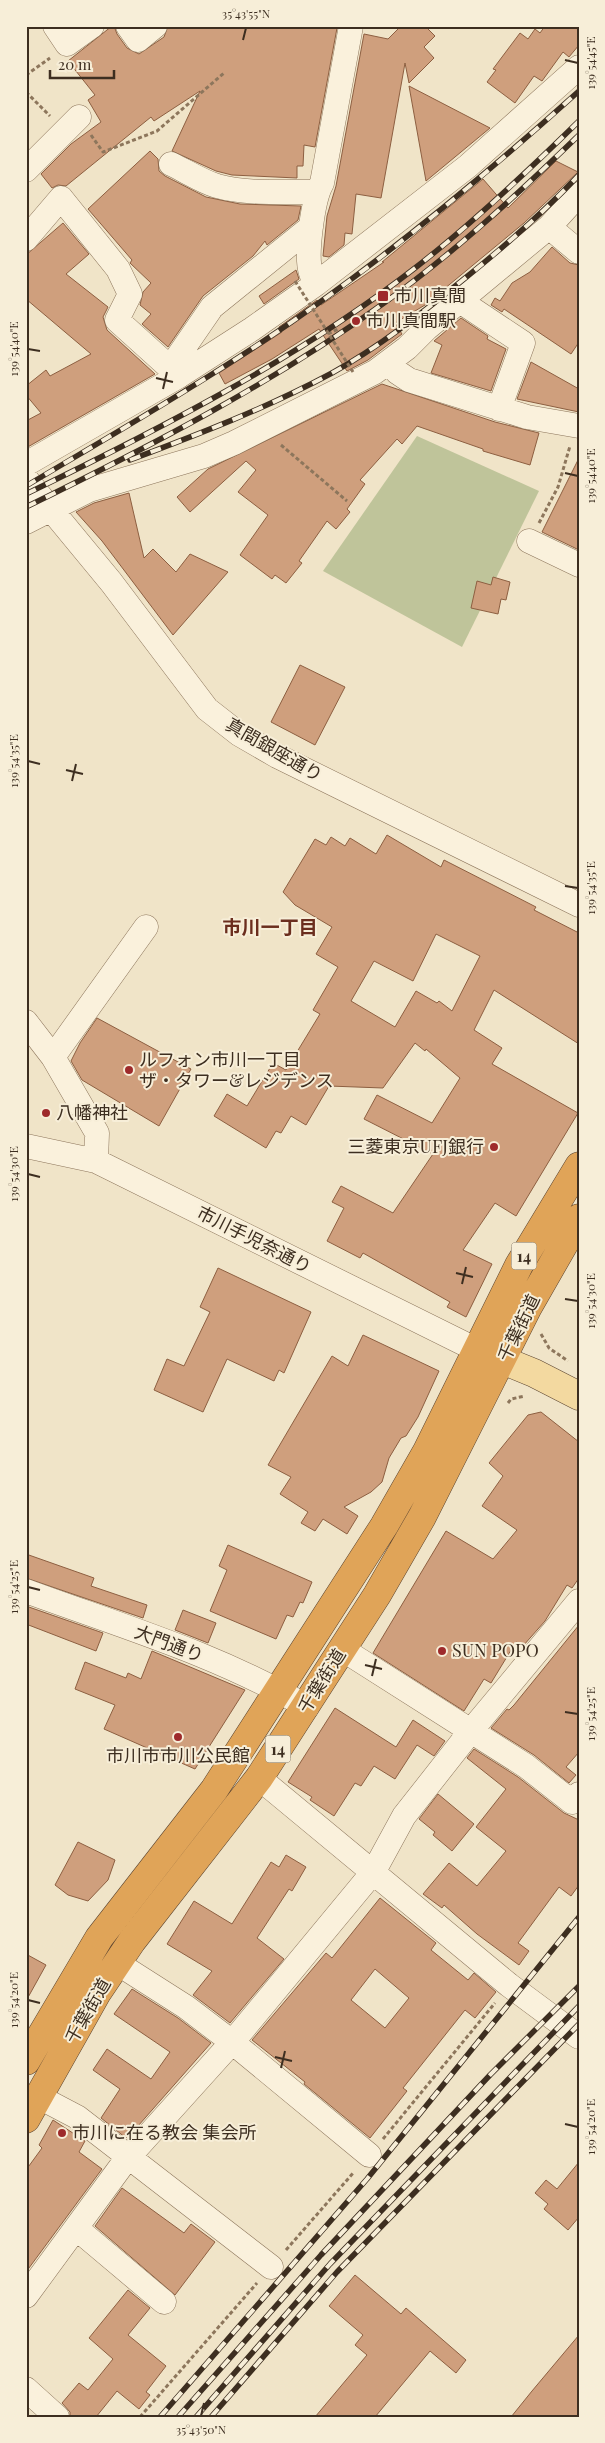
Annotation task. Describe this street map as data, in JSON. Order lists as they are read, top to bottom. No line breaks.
{"streets":{"highway":["14","千葉街道"],"street":["真間銀座通り","市川手児奈通り","大門通り"]},"crossings":[["市川手児奈通り","千葉街道"],["千葉街道","大門通り"]],"districts":["市川一丁目"],"places":{"transit":["市川真間"],"other":["市川真間駅","ルフォン市川一丁目 ザ・タワー&レジデンス","八幡神社","三菱東京UFJ銀行","SUN POPO","市川市市川公民館","市川に在る教会 集会所"]},"scale_bar":"20 m","coordinates":["35°43'55\"N","139°54'45\"E","139°54'40\"E","139°54'35\"E","139°54'30\"E","139°54'25\"E","139°54'20\"E","35°43'50\"N"]}
